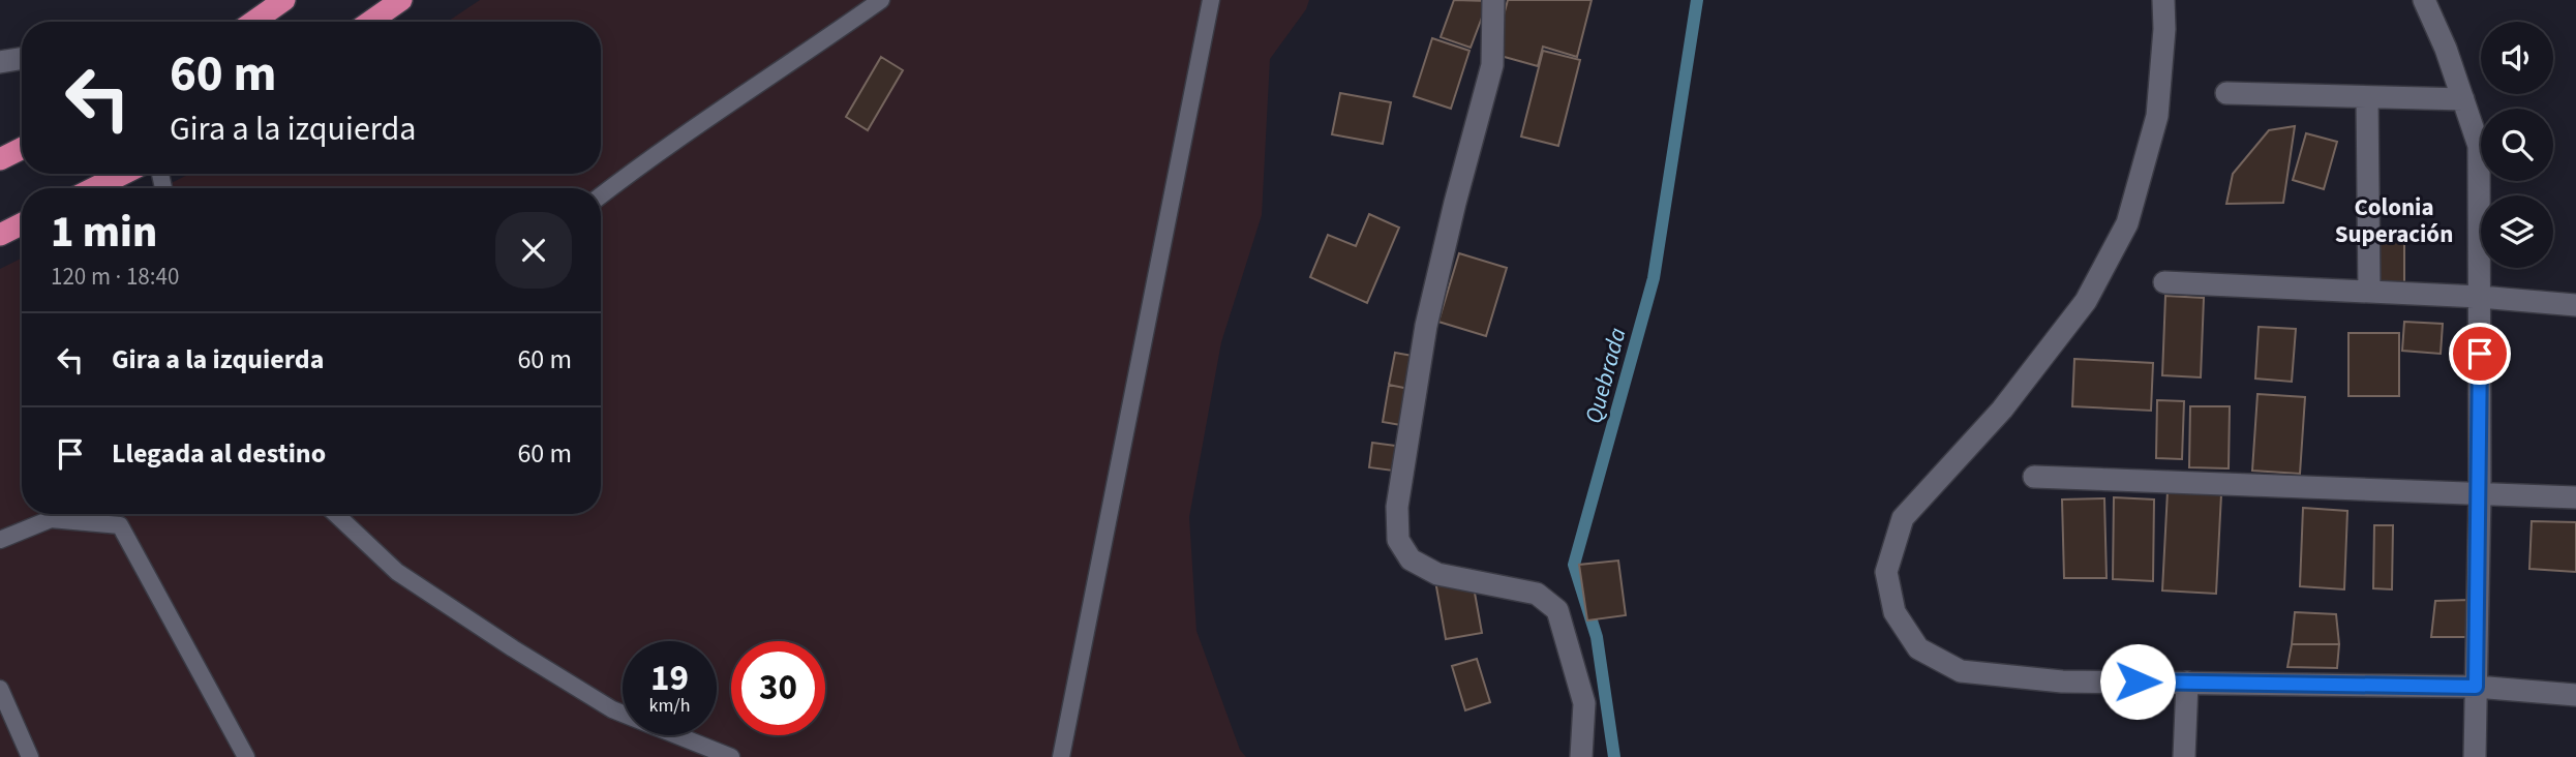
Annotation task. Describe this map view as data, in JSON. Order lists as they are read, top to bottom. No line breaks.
{"districts":["Colonia Superación"],"water":["Quebrada"],"page":{"turn":["60 m","Gira a la izquierda"],"heading":["1 min","120 m · 18:40"],"list":[{"name":"Gira a la izquierda","value":"60 m"},{"name":"Llegada al destino","value":"60 m"}],"speed":"19 km/h","limit":"30"}}
